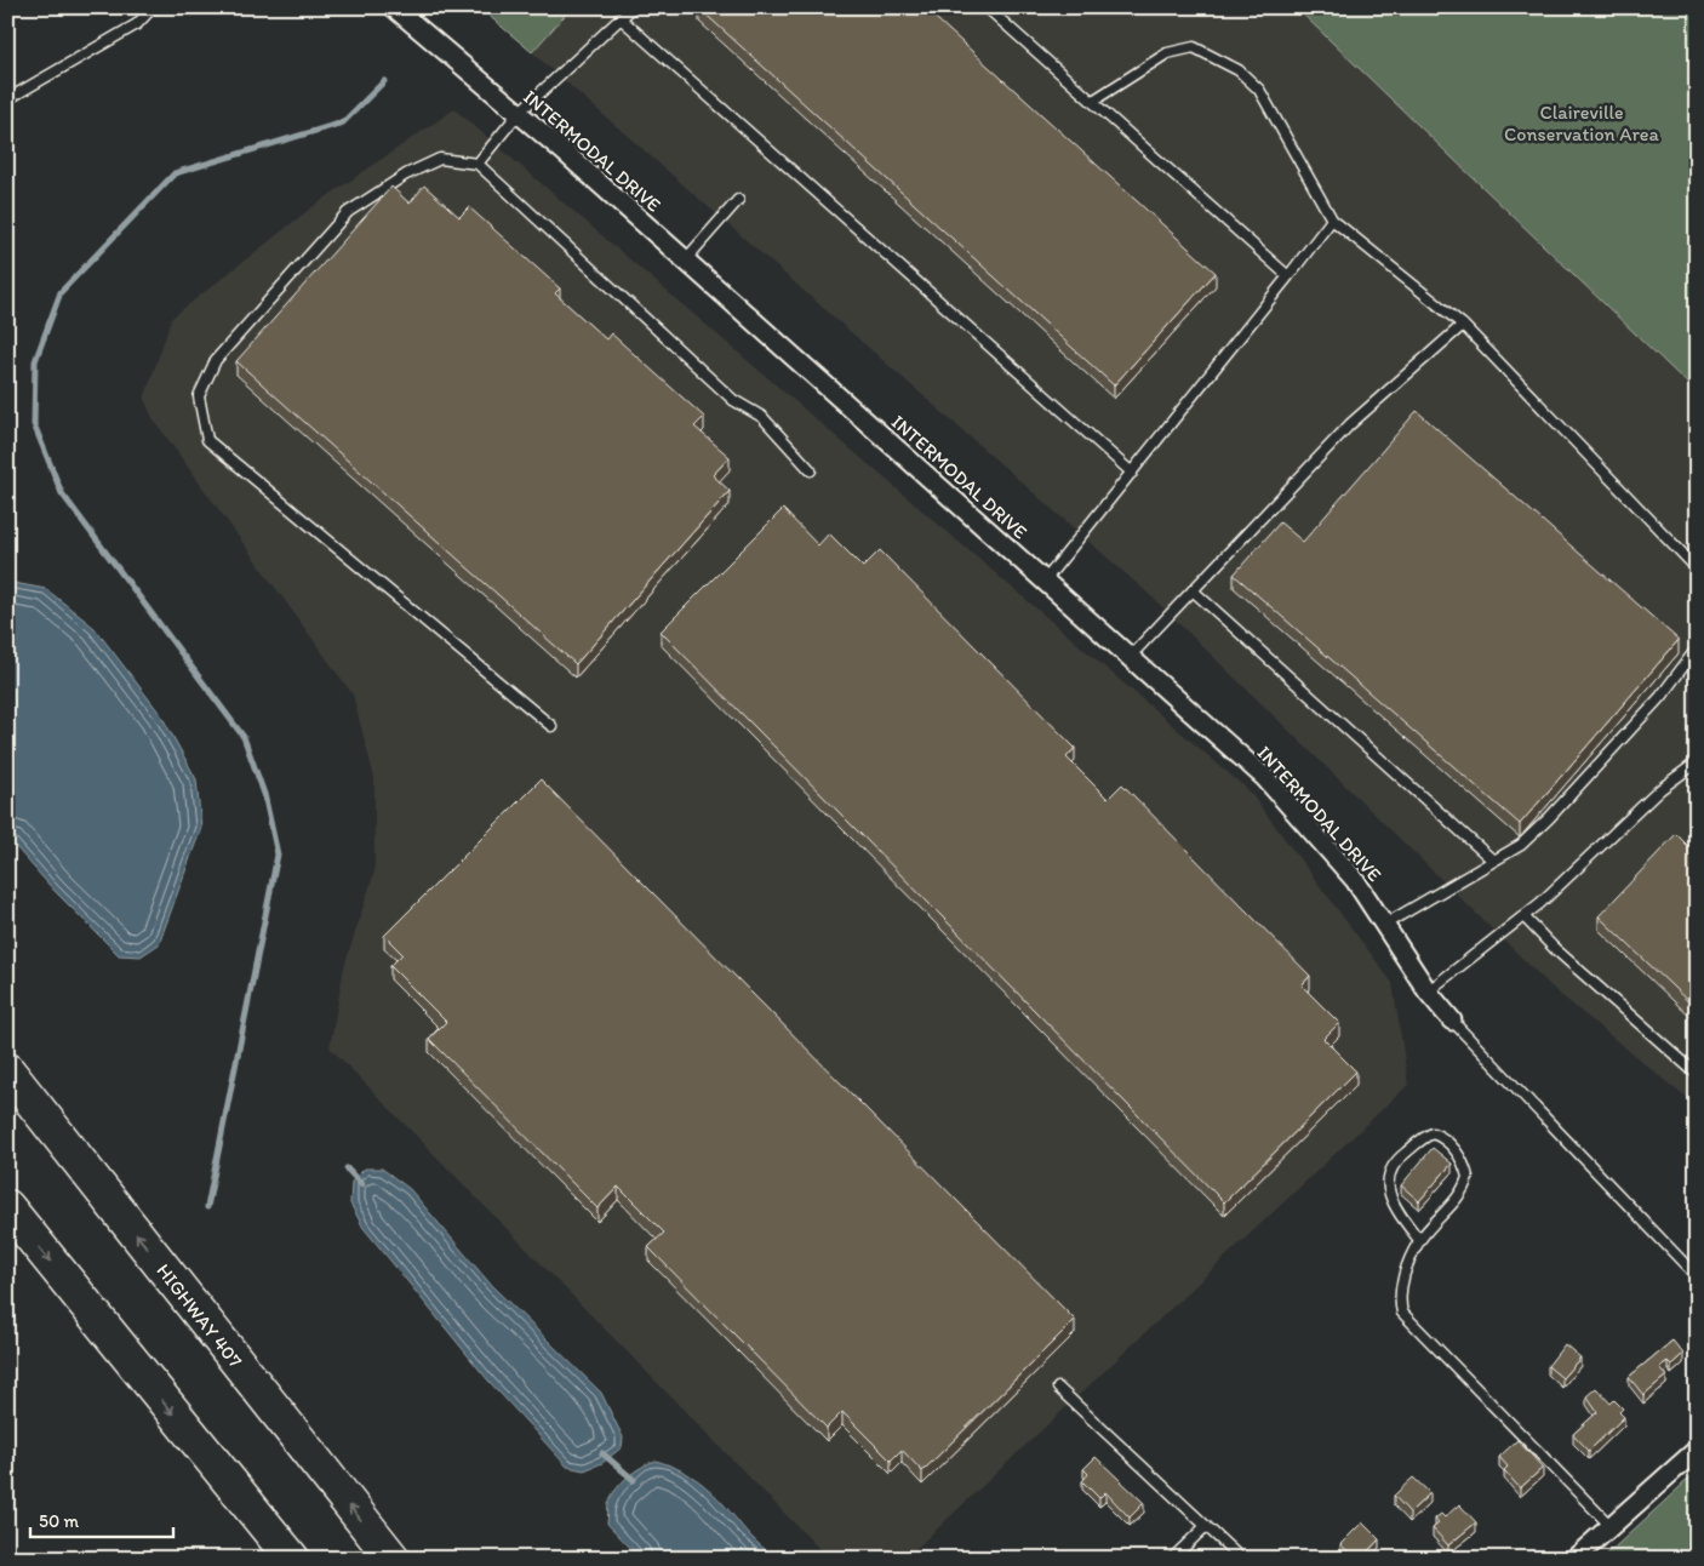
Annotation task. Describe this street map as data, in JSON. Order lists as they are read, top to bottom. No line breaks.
{"streets":{"highway":["HIGHWAY 407"],"street":["INTERMODAL DRIVE"]},"parks":["Claireville Conservation Area"],"scale_bar":"50 m"}
